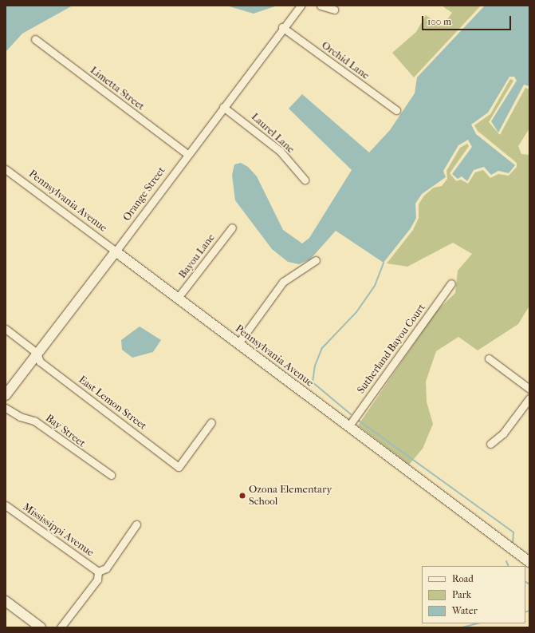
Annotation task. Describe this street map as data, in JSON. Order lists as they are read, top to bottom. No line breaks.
{"streets":{"street":["Orchid Lane","Limetta Street","Laurel Lane","Orange Street","Pennsylvania Avenue","Bayou Lane","Sutherland Bayou Court","East Lemon Street","Bay Street","Mississippi Avenue"]},"crossings":[["Orchid Lane","Orange Street"],["Limetta Street","Orange Street"],["Laurel Lane","Orange Street"],["Orange Street","Pennsylvania Avenue"],["Orange Street","East Lemon Street"],["Pennsylvania Avenue","Bayou Lane"],["Pennsylvania Avenue","Sutherland Bayou Court"]],"places":["Ozona Elementary School"],"legend":["Road","Park","Water"],"scale_bar":"100 m"}
